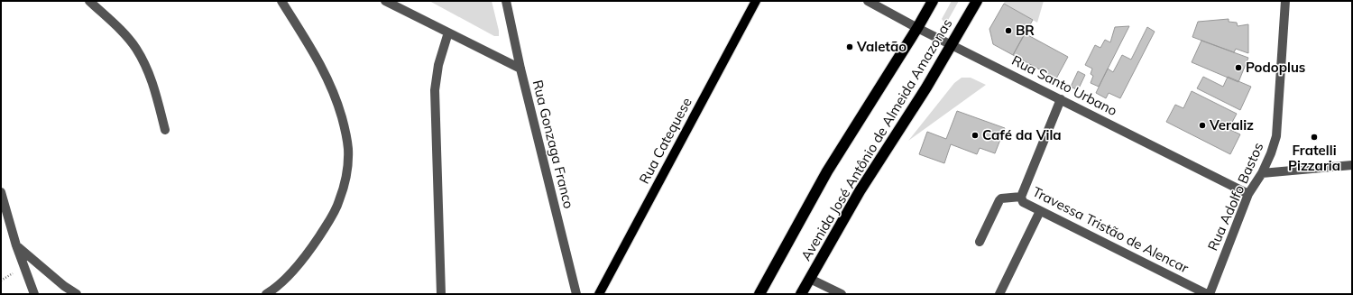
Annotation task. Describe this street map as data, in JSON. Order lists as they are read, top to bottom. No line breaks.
{"streets":{"highway":["Avenida José Antônio de Almeida Amazonas"],"main road":["Rua Catequese"],"street":["Rua Santo Urbano","Rua Gonzaga Franco","Rua Adolfo Bastos","Travessa Tristão de Alencar"]},"crossings":[["Rua Santo Urbano","Avenida José Antônio de Almeida Amazonas"],["Rua Santo Urbano","Rua Adolfo Bastos"],["Rua Santo Urbano","Travessa Tristão de Alencar"],["Rua Adolfo Bastos","Travessa Tristão de Alencar"]],"places":["BR","Valetão","Podoplus","Veraliz","Café da Vila","Fratelli Pizzaria"]}
